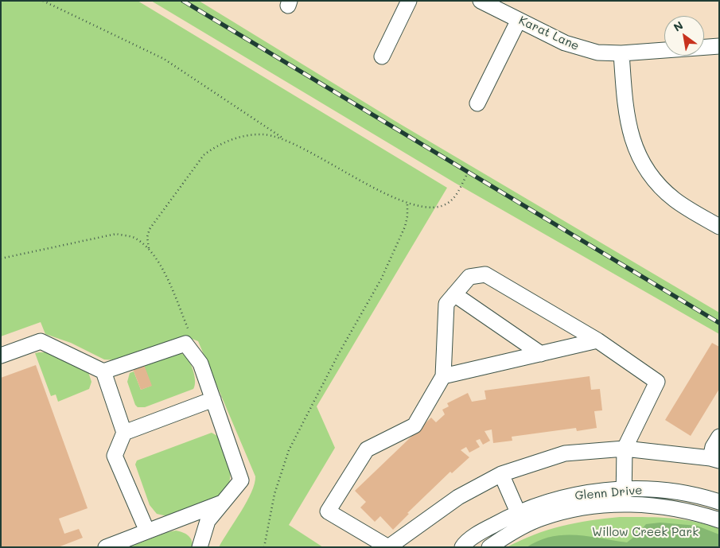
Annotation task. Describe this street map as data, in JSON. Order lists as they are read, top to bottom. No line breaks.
{"streets":{"street":["Karat Lane","Glenn Drive"]},"parks":["Willow Creek Park"],"north":"top left"}
